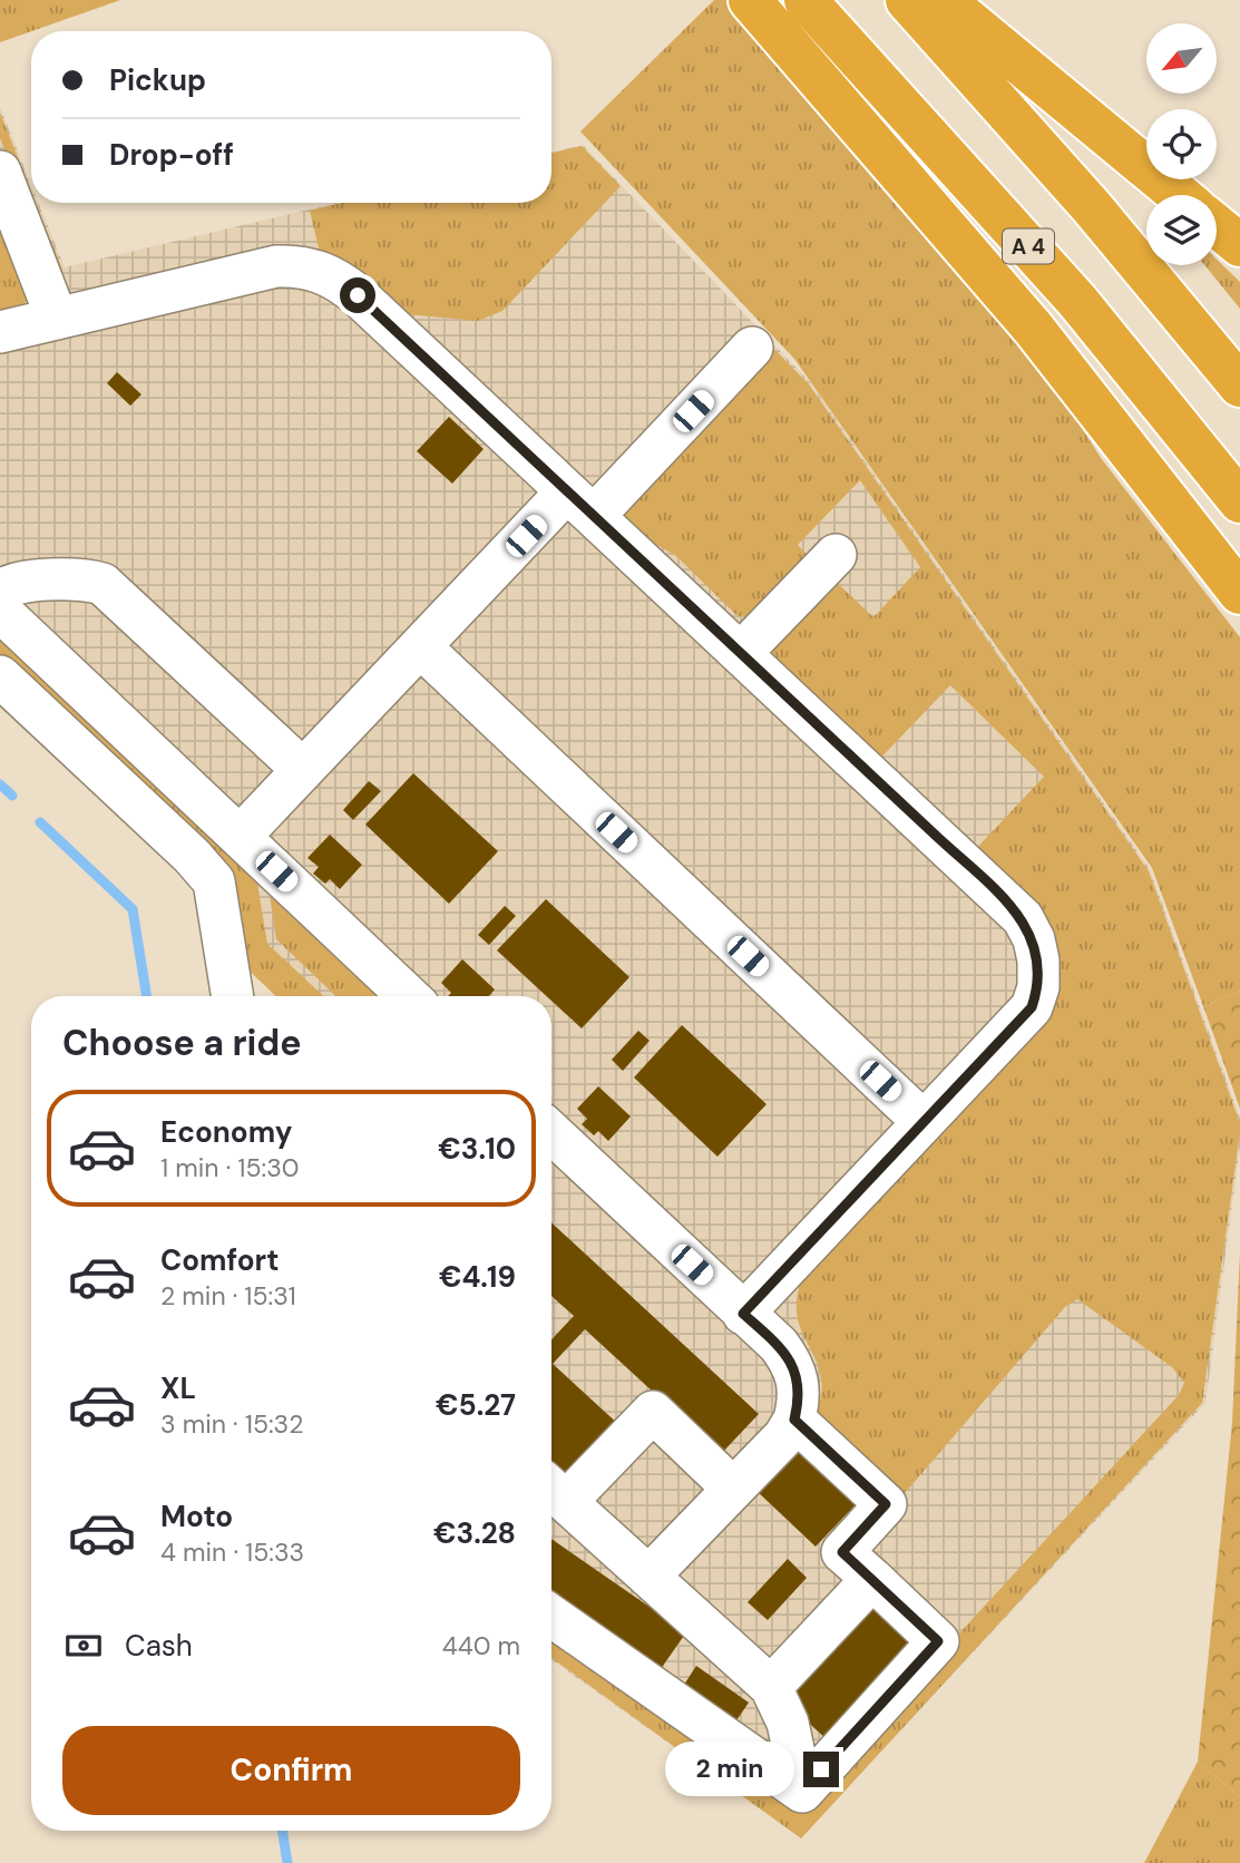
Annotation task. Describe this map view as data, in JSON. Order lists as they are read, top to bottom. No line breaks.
{"streets":{"highway":["A 4"]},"north":"bottom left","page":{"banner":["Pickup","Drop-off"],"heading":"Choose a ride","list":[{"name":"Economy","note":"1 min · 15:30","value":"€3.10"},{"name":"Comfort","note":"2 min · 15:31","value":"€4.19"},{"name":"XL","note":"3 min · 15:32","value":"€5.27"},{"name":"Moto","note":"4 min · 15:33","value":"€3.28"}],"pay":["Cash","440 m"],"buttons":"Confirm","bubble":"2 min"}}
